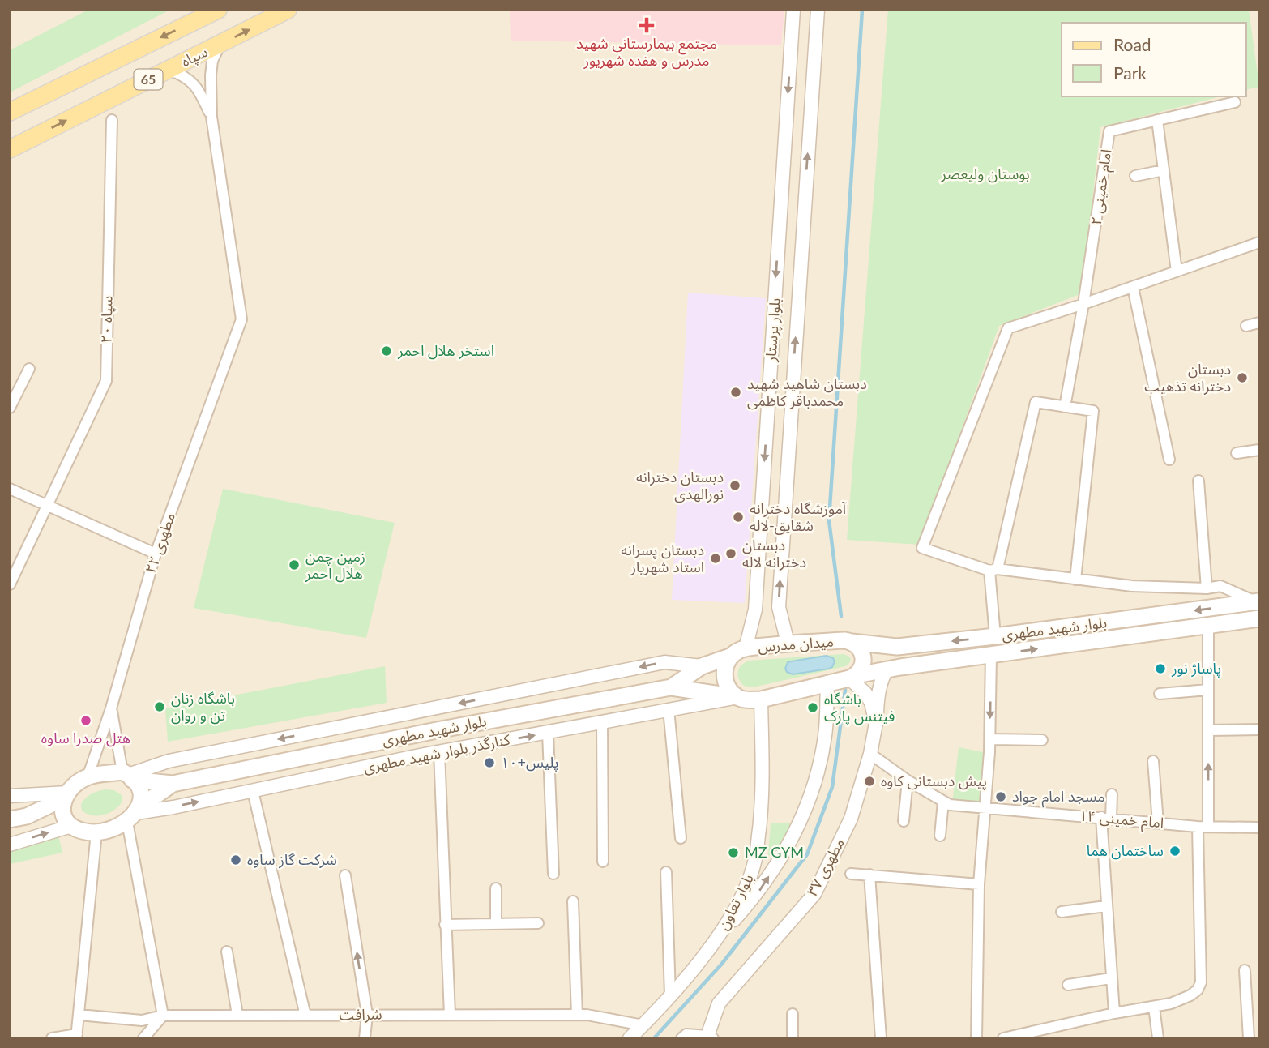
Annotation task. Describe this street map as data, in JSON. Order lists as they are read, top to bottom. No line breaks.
{"streets":{"main road":["سپاه","65","بلوار شهید مطهری","میدان مدرس"],"street":["امام خمینی ۲","سپاه ۲۰","بلوار پرستار","مطهری ۲۲","کنارگذر بلوار شهید مطهری","امام خمینی ۱۴","مطهری ۳۷","بلوار تعاون","شرافت"]},"crossings":[["بلوار پرستار","میدان مدرس"],["مطهری ۲۲","بلوار شهید مطهری"],["مطهری ۲۲","کنارگذر بلوار شهید مطهری"],["بلوار شهید مطهری","میدان مدرس"],["بلوار شهید مطهری","کنارگذر بلوار شهید مطهری"],["بلوار شهید مطهری","مطهری ۳۷"],["میدان مدرس","مطهری ۳۷"],["امام خمینی ۱۴","مطهری ۳۷"],["بلوار تعاون","شرافت"]],"parks":["بوستان ولیعصر"],"places":{"health":["مجتمع بیمارستانی شهید مدرس و هفده شهریور"],"other":["استخر هلال احمر","دبستان دخترانه تذهیب","دبستان شاهید شهید محمدباقر کاظمی","دبستان دخترانه نورالهدی","آموزشگاه دخترانه شقایق-لاله","دبستان دخترانه لاله","دبستان پسرانه استاد شهریار","زمین چمن هلال احمر","پاساژ نور","باشگاه زنان تن و روان","باشگاه فیتنس پارک","هتل صدرا ساوه","پلیس+۱۰","پیش دبستانی کاوه","مسجد امام جواد","ساختمان هما","MZ GYM","شرکت گاز ساوه"]},"legend":["Road","Park"]}
